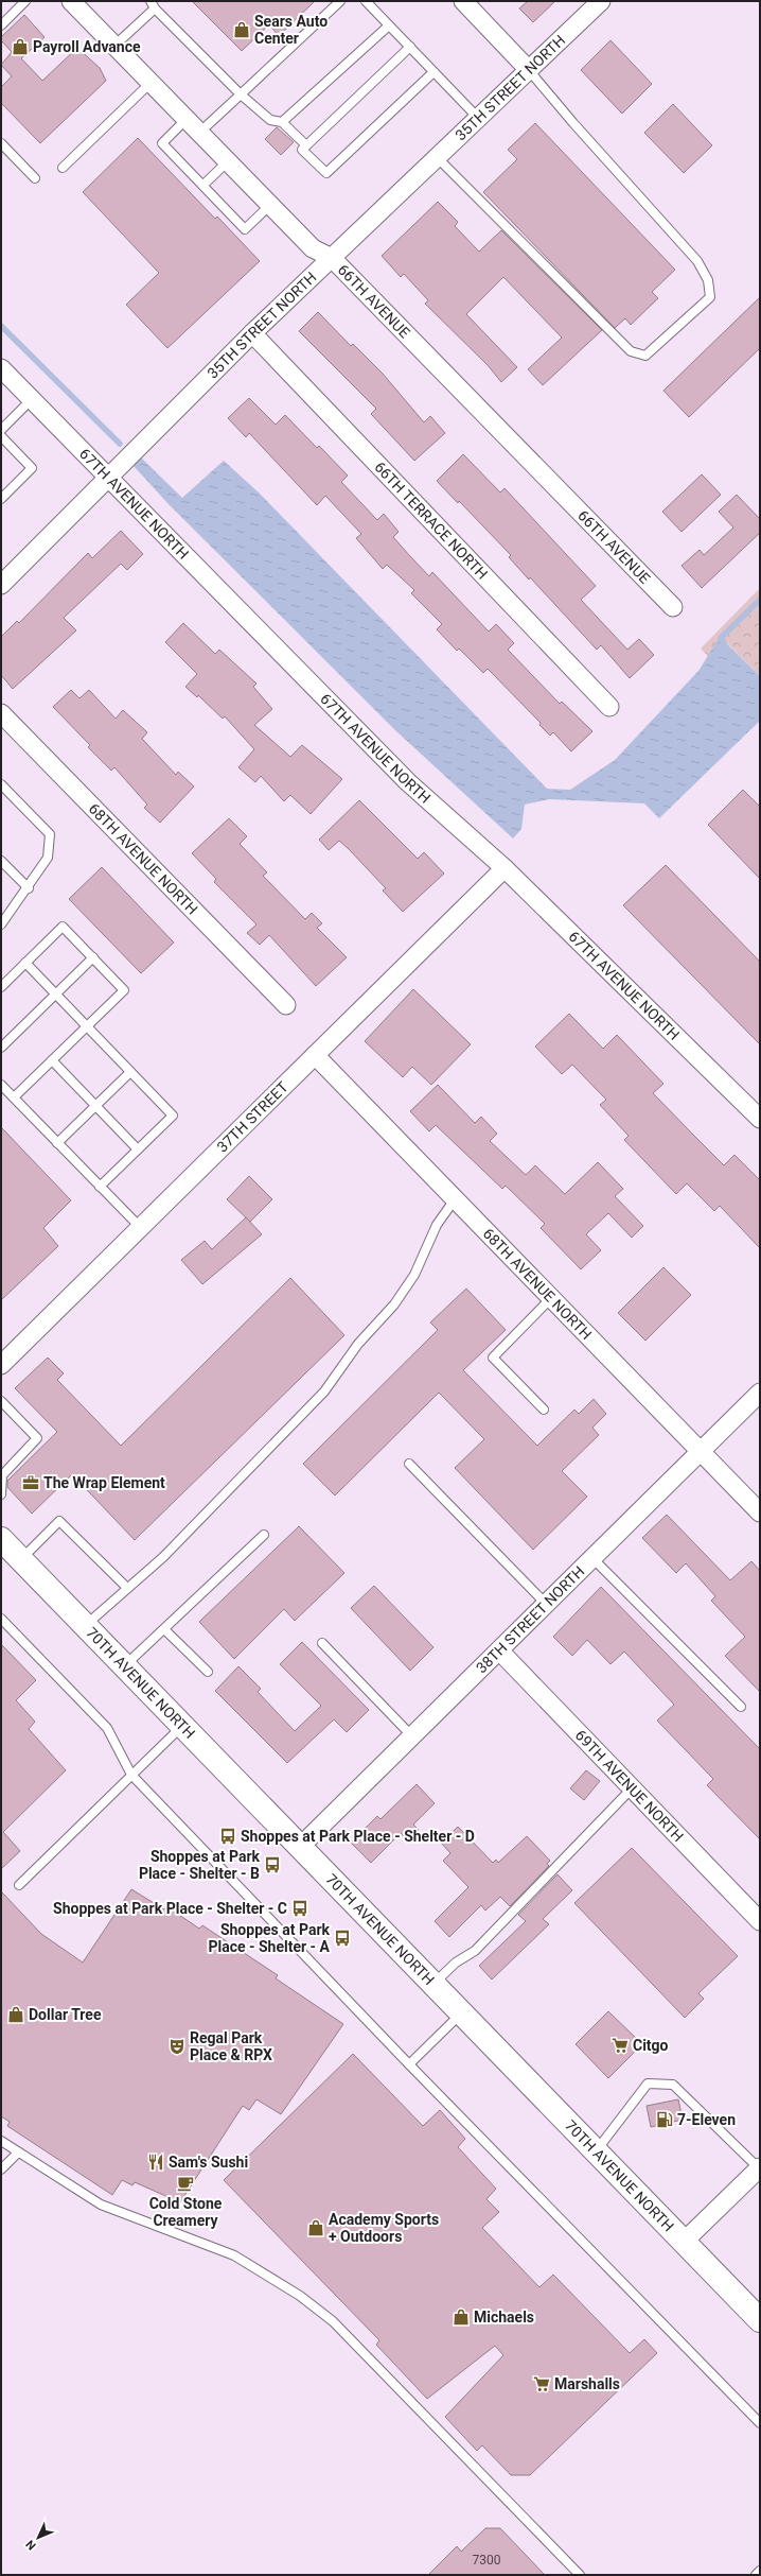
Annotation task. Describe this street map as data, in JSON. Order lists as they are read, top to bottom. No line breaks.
{"streets":{"street":["35TH STREET NORTH","66TH AVENUE","67TH AVENUE NORTH","66TH TERRACE NORTH","68TH AVENUE NORTH","37TH STREET","38TH STREET NORTH","70TH AVENUE NORTH","69TH AVENUE NORTH"]},"crossings":[["35TH STREET NORTH","66TH AVENUE"],["35TH STREET NORTH","67TH AVENUE NORTH"],["35TH STREET NORTH","66TH TERRACE NORTH"],["67TH AVENUE NORTH","37TH STREET"],["68TH AVENUE NORTH","37TH STREET"],["68TH AVENUE NORTH","38TH STREET NORTH"],["38TH STREET NORTH","70TH AVENUE NORTH"],["38TH STREET NORTH","69TH AVENUE NORTH"]],"places":{"shop":["Sears Auto Center","Payroll Advance","Dollar Tree","Academy Sports + Outdoors","Michaels"],"office":["The Wrap Element"],"bus stop":["Shoppes at Park Place - Shelter - D","Shoppes at Park Place - Shelter - B","Shoppes at Park Place - Shelter - C","Shoppes at Park Place - Shelter - A"],"supermarket":["Citgo","Marshalls"],"theatre":["Regal Park Place & RPX"],"fuel station":["7-Eleven"],"restaurant":["Sam's Sushi"],"cafe":["Cold Stone Creamery"]},"house_numbers":["7300"],"north":"bottom left"}
